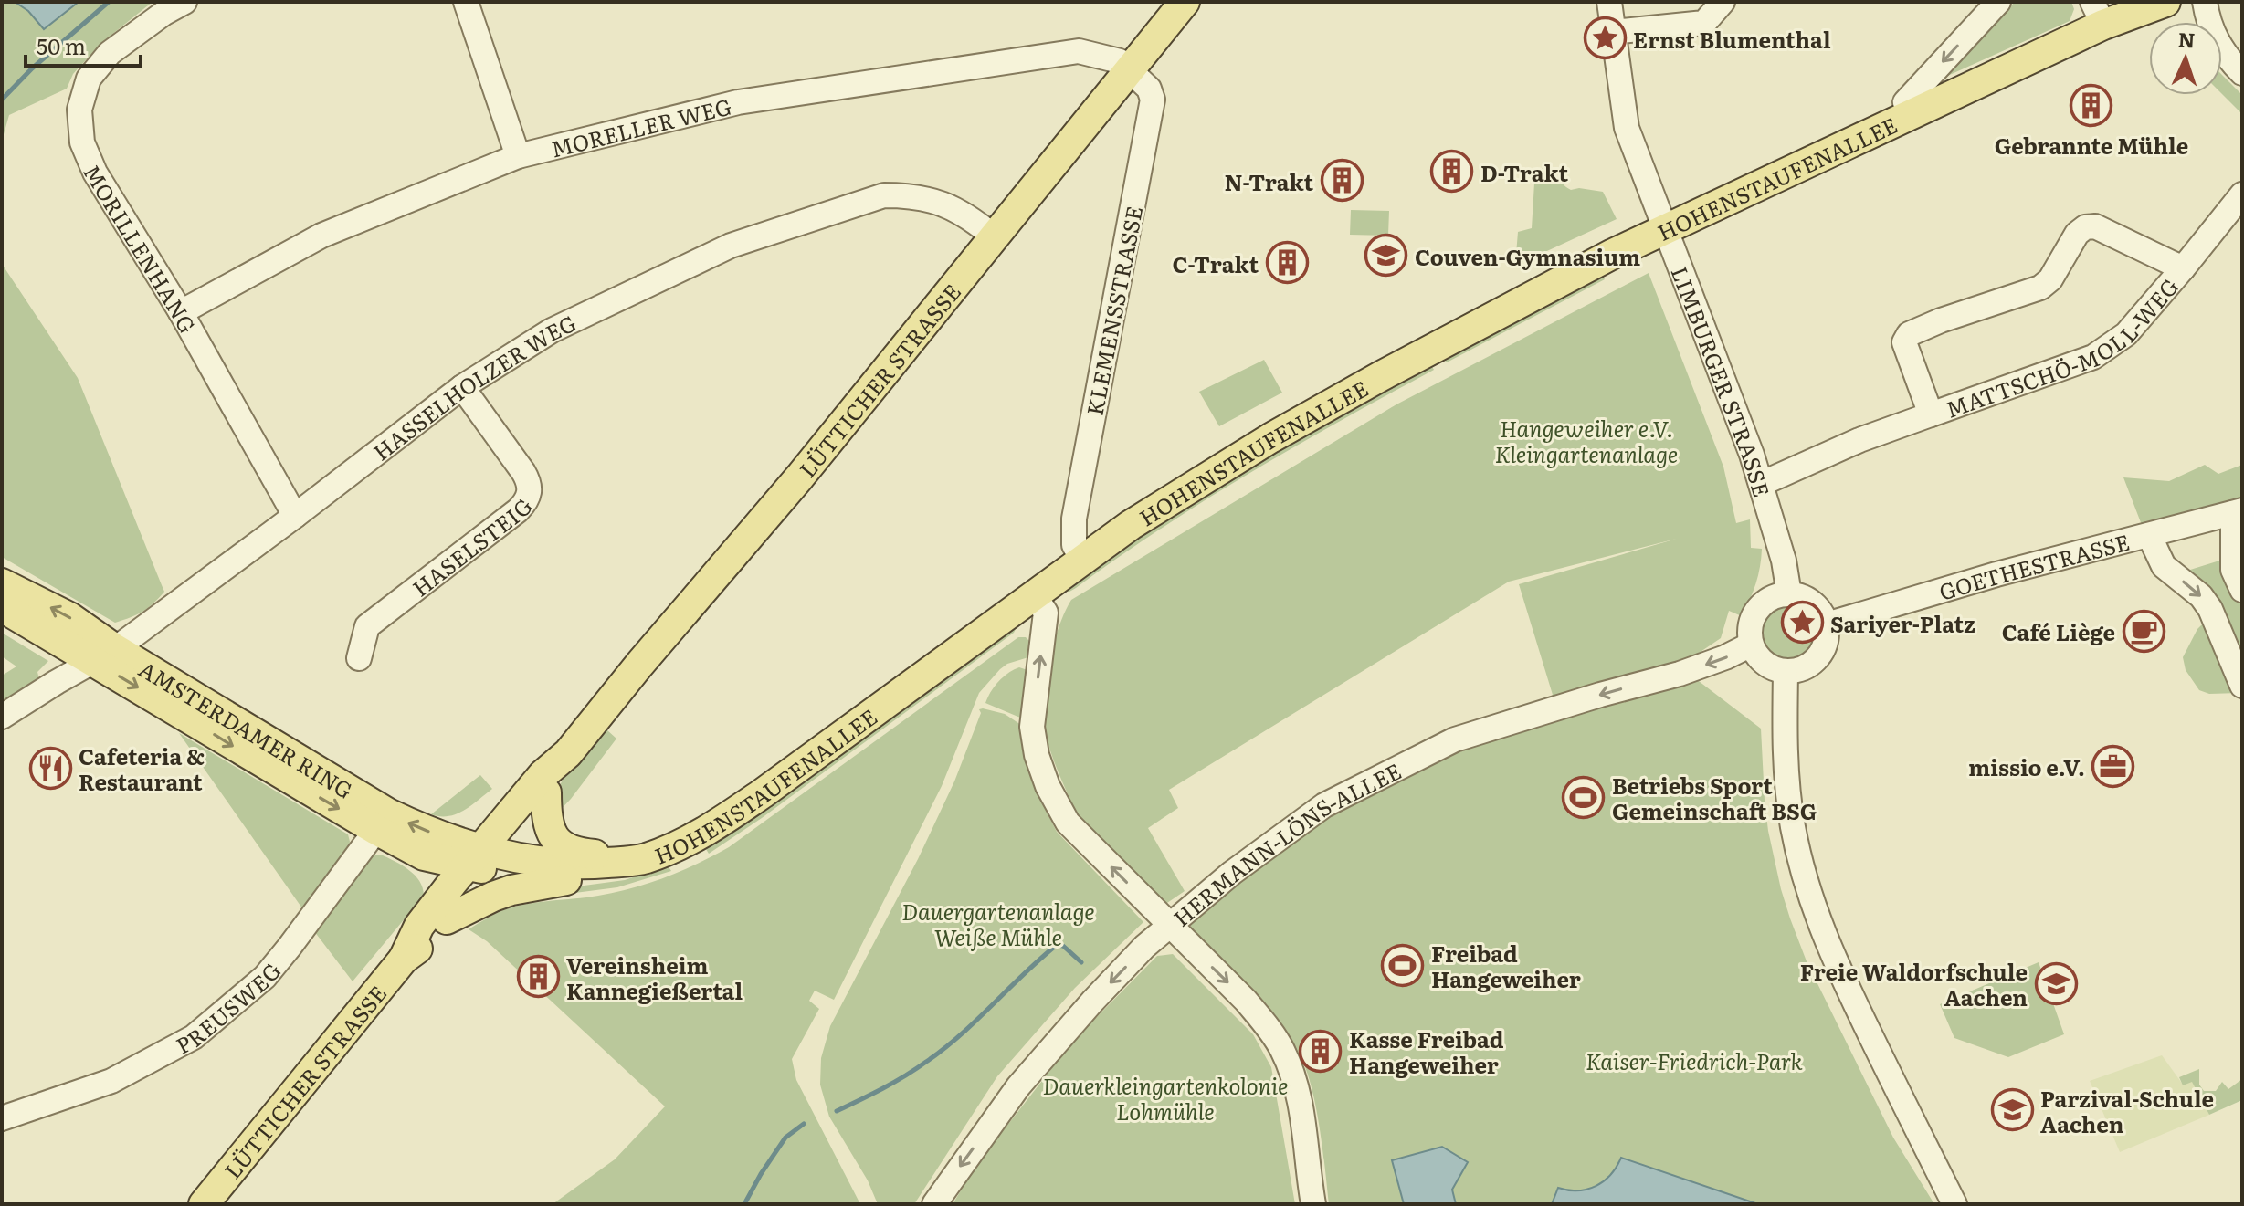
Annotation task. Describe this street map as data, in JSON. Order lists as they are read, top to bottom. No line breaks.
{"streets":{"main road":["HOHENSTAUFENALLEE","LÜTTICHER STRASSE","AMSTERDAMER RING"],"street":["MORELLER WEG","MORILLENHANG","KLEMENSSTRASSE","MATTSCHÖ-MOLL-WEG","LIMBURGER STRASSE","HASSELHOLZER WEG","HASELSTEIG","GOETHESTRASSE","HERMANN-LÖNS-ALLEE","PREUSWEG"]},"crossings":[["MORELLER WEG","MORILLENHANG"],["MORELLER WEG","KLEMENSSTRASSE"],["MORELLER WEG","LÜTTICHER STRASSE"],["HOHENSTAUFENALLEE","KLEMENSSTRASSE"],["HOHENSTAUFENALLEE","LÜTTICHER STRASSE"],["HOHENSTAUFENALLEE","LIMBURGER STRASSE"],["HOHENSTAUFENALLEE","AMSTERDAMER RING"],["MORILLENHANG","HASSELHOLZER WEG"],["KLEMENSSTRASSE","LÜTTICHER STRASSE"],["MATTSCHÖ-MOLL-WEG","LIMBURGER STRASSE"],["LÜTTICHER STRASSE","HASSELHOLZER WEG"],["LÜTTICHER STRASSE","AMSTERDAMER RING"],["LIMBURGER STRASSE","GOETHESTRASSE"],["LIMBURGER STRASSE","HERMANN-LÖNS-ALLEE"],["HASSELHOLZER WEG","HASELSTEIG"],["HASSELHOLZER WEG","AMSTERDAMER RING"],["GOETHESTRASSE","HERMANN-LÖNS-ALLEE"],["AMSTERDAMER RING","PREUSWEG"]],"one_way":["HERMANN-LÖNS-ALLEE"],"parks":["Hangeweiher e.V. Kleingartenanlage","Dauergartenanlage Weiße Mühle","Kaiser-Friedrich-Park","Dauerkleingartenkolonie Lohmühle"],"places":{"place":["Ernst Blumenthal","Sariyer-Platz"],"building":["Gebrannte Mühle","D-Trakt","N-Trakt","C-Trakt","Vereinsheim Kannegießertal","Kasse Freibad Hangeweiher"],"school or university":["Couven-Gymnasium","Freie Waldorfschule Aachen","Parzival-Schule Aachen"],"cafe":["Café Liège"],"office":["missio e.V."],"restaurant":["Cafeteria & Restaurant"],"sports":["Betriebs Sport Gemeinschaft BSG","Freibad Hangeweiher"]},"scale_bar":"50 m","north":"top"}
